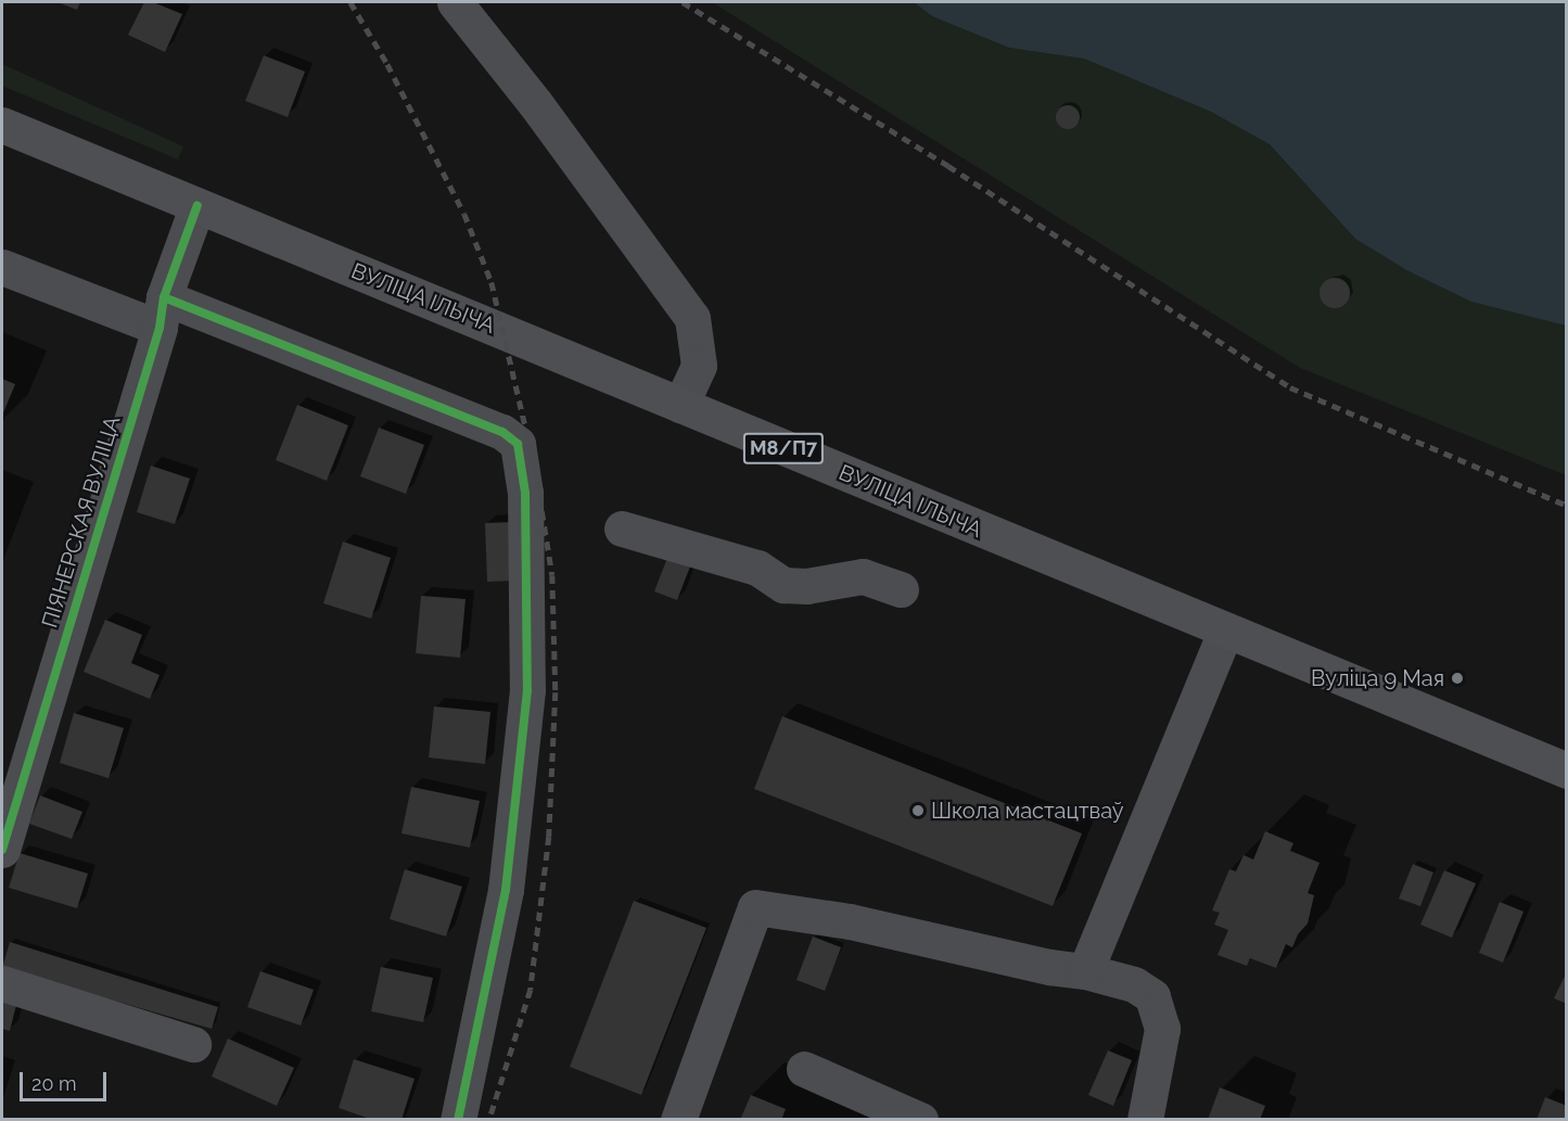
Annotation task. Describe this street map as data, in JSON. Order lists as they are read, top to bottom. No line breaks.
{"streets":{"main road":["ВУЛІЦА ІЛЬІЧА","М8/П7"],"street":["ПІЯНЕРСКАЯ ВУЛІЦА"]},"crossings":[["ВУЛІЦА ІЛЬІЧА","ПІЯНЕРСКАЯ ВУЛІЦА"]],"places":["Вуліца 9 Мая","Школа мастацтваў"],"scale_bar":"20 m"}
